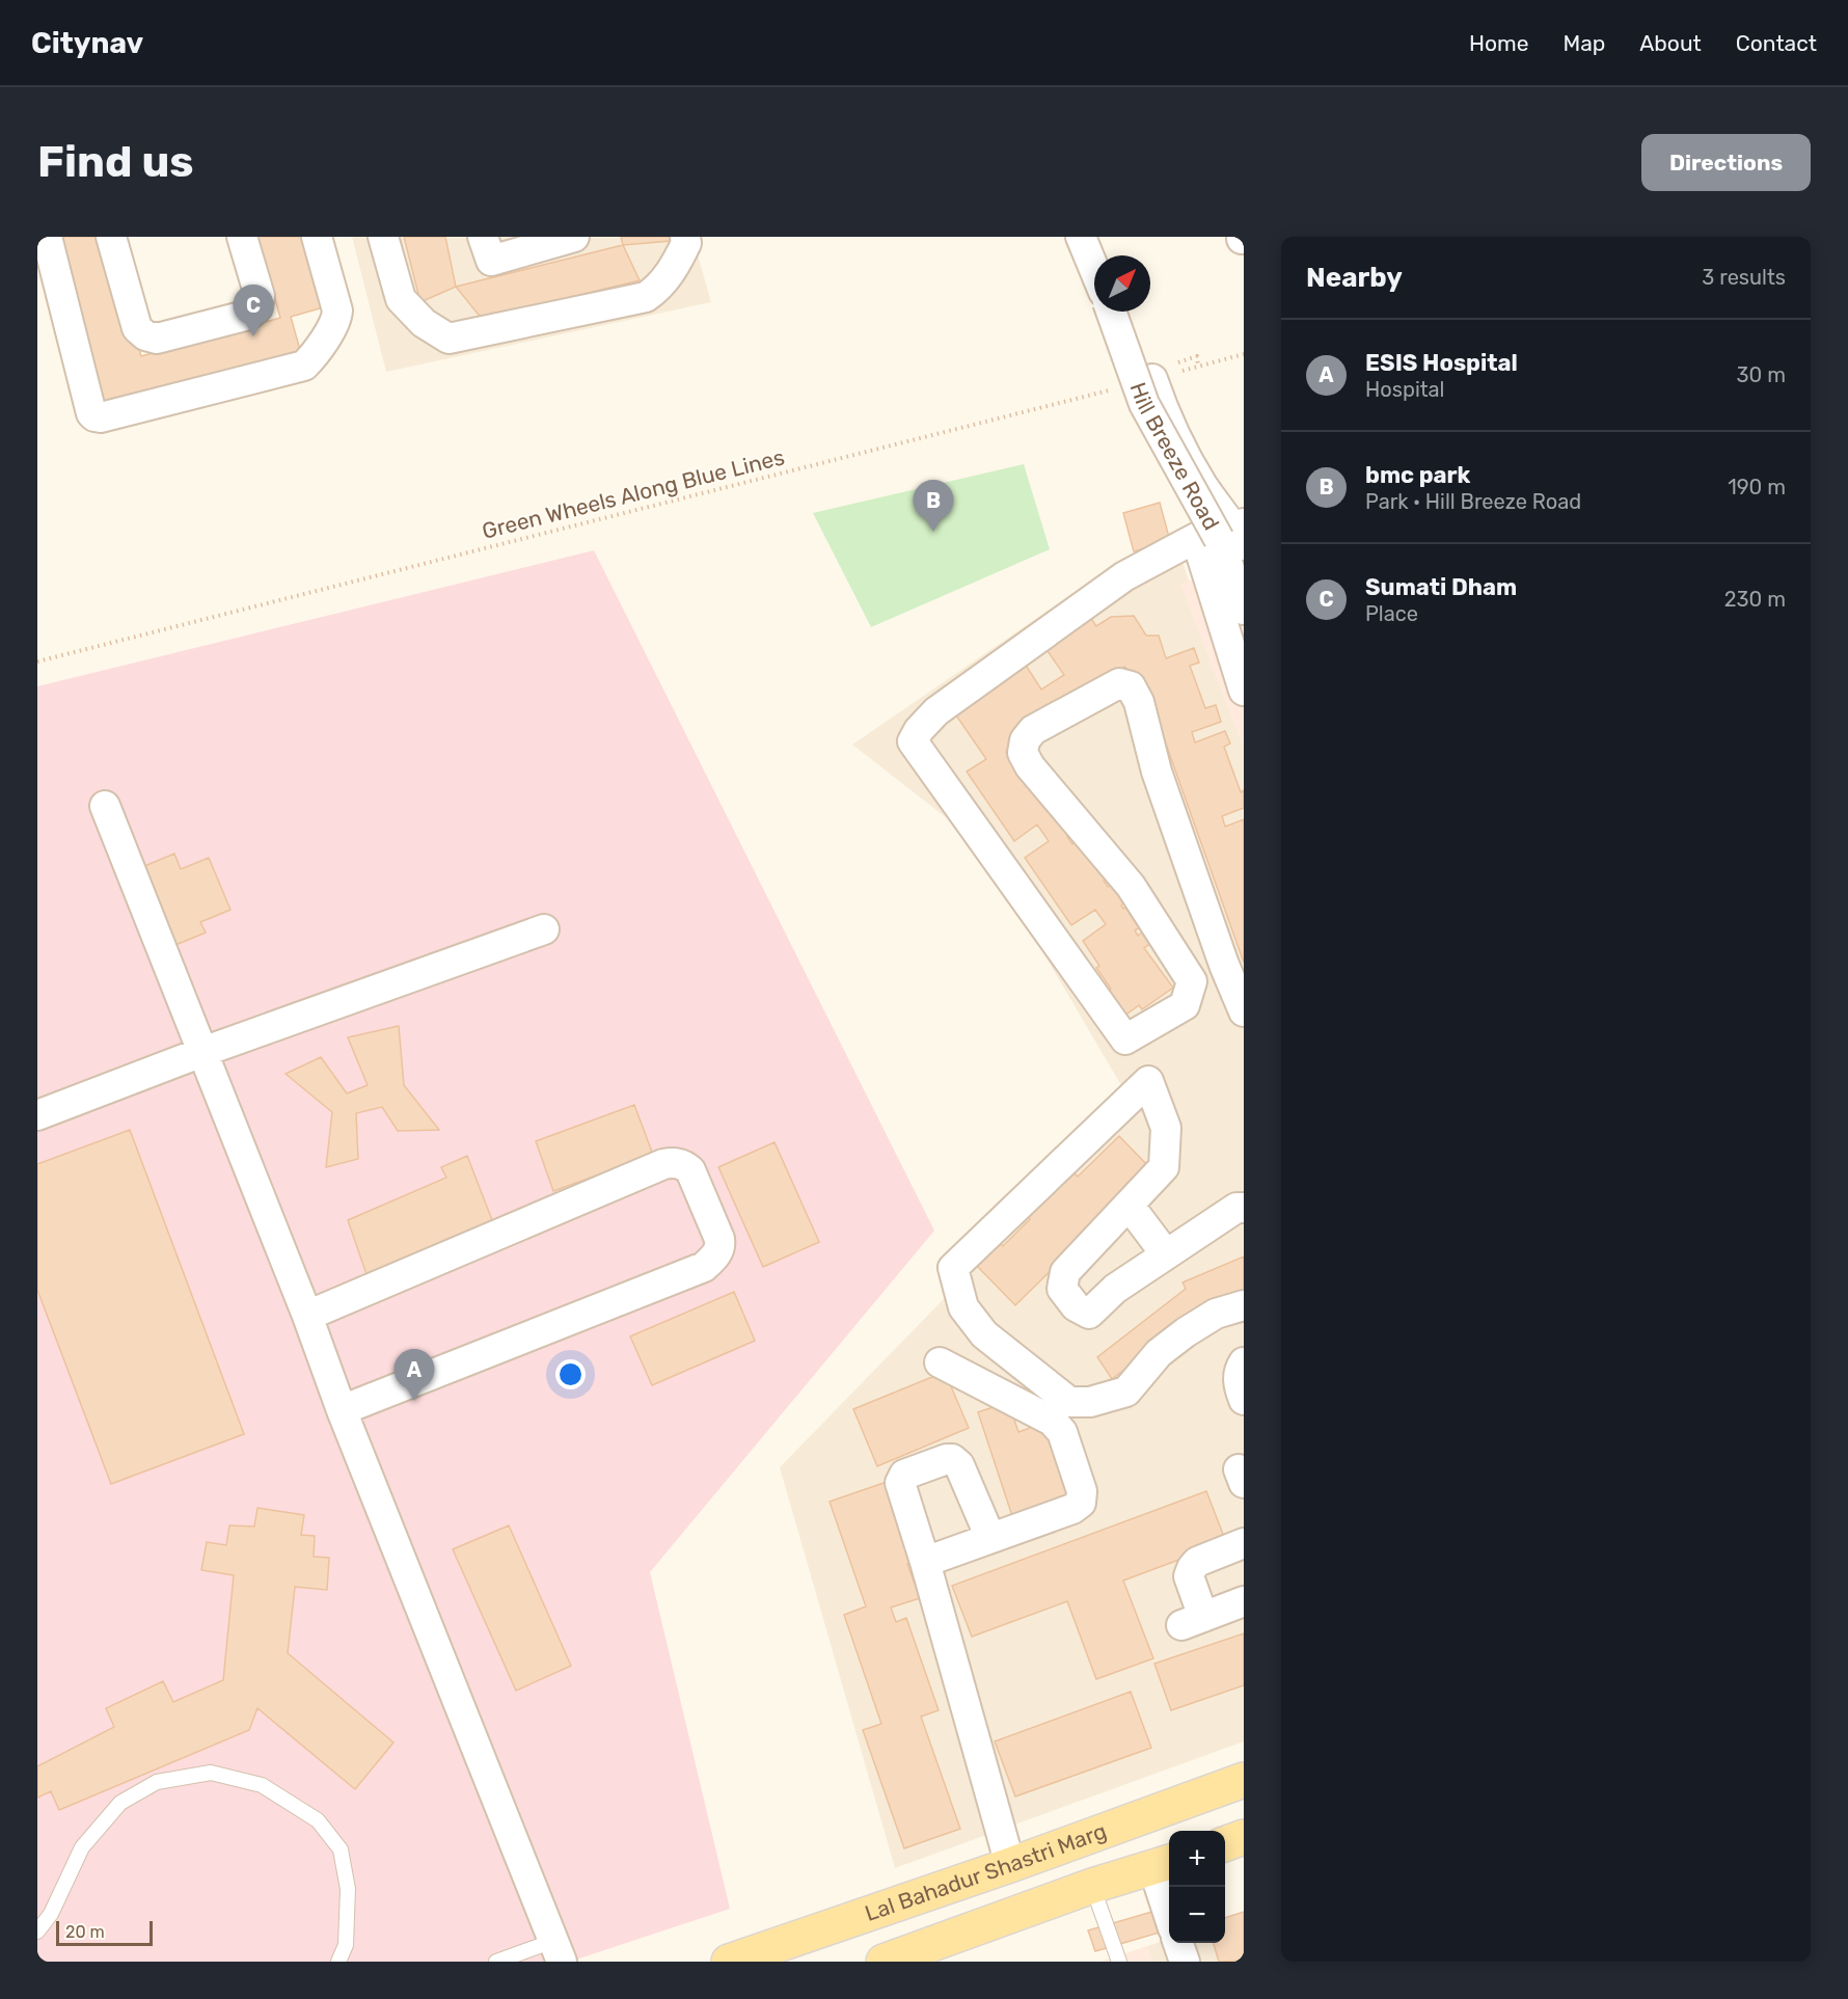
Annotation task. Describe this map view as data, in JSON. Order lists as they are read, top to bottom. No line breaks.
{"streets":{"main road":["Lal Bahadur Shastri Marg"],"street":["Hill Breeze Road"],"path":["Green Wheels Along Blue Lines"]},"scale_bar":"20 m","north":"top right","page":{"header":"Citynav","nav":["Home","Map","About","Contact"],"buttons":"Directions","title":"Find us","heading":["Nearby","3 results"],"pins":["C","B","A"],"list":[{"mark":"A","name":"ESIS Hospital","note":"Hospital","value":"30 m"},{"mark":"B","name":"bmc park","note":"Park · Hill Breeze Road","value":"190 m"},{"mark":"C","name":"Sumati Dham","note":"Place","value":"230 m"}],"map_buttons":["+","−"],"scale":"20 m"}}
